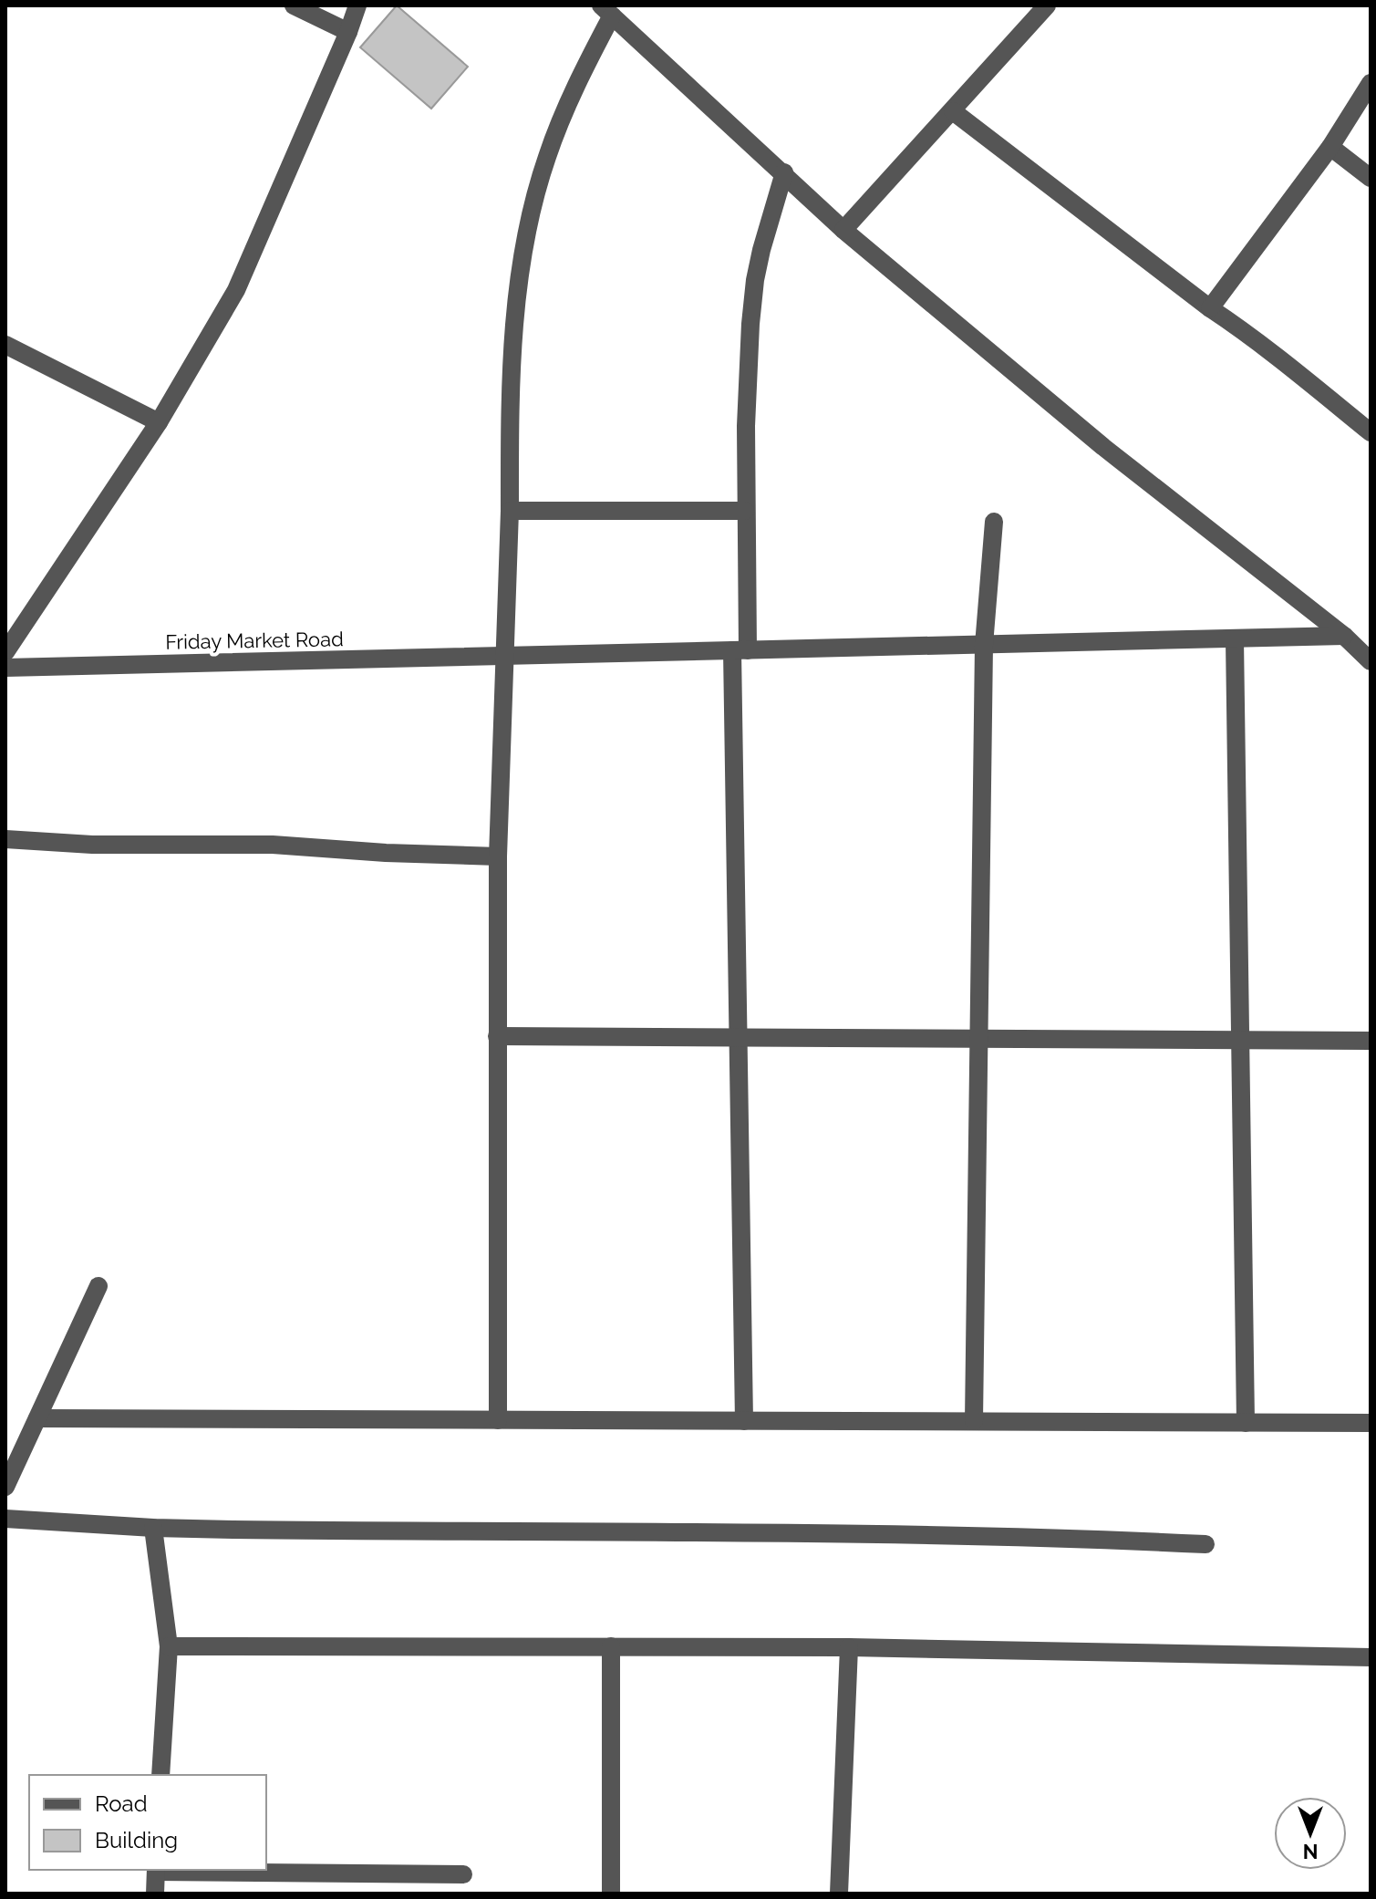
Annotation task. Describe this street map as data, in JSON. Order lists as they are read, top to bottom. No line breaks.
{"streets":{"street":["Friday Market Road"]},"legend":["Road","Building"],"north":"bottom"}
